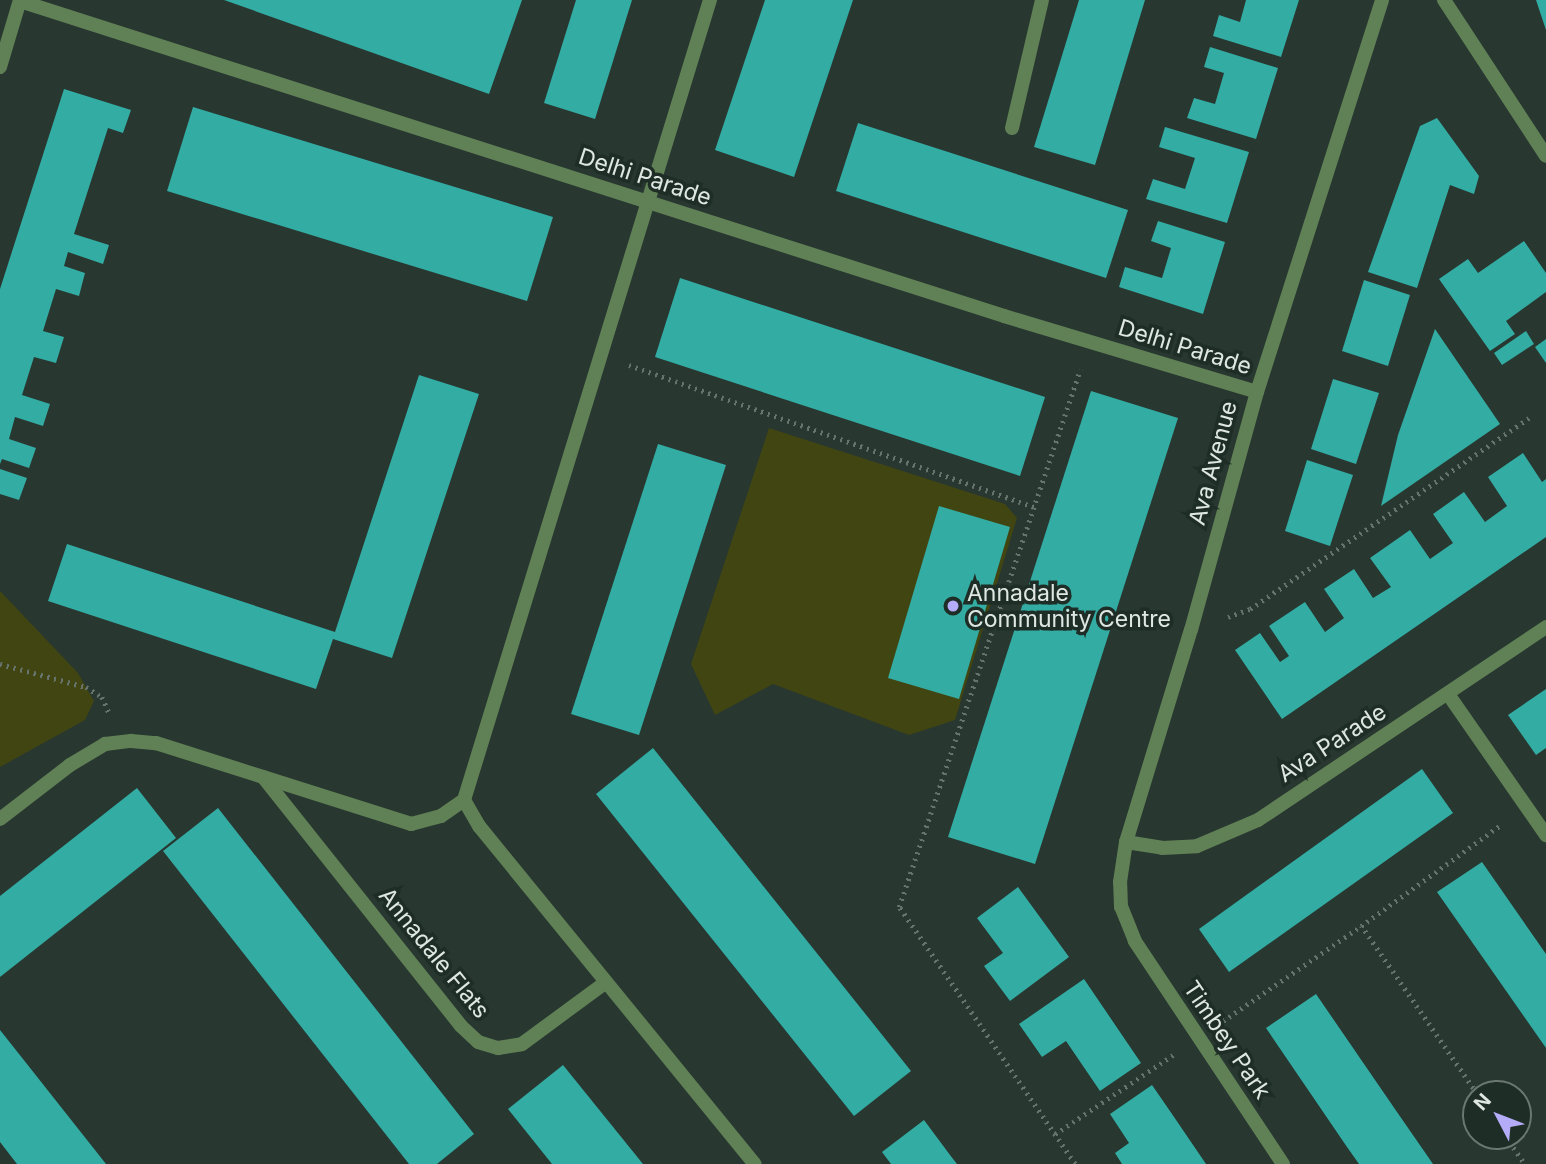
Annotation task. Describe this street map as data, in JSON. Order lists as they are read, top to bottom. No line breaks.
{"streets":{"street":["Delhi Parade","Ava Avenue","Ava Parade","Annadale Flats","Timbey Park"]},"crossings":[["Delhi Parade","Ava Avenue"],["Ava Avenue","Ava Parade"],["Ava Avenue","Timbey Park"]],"places":["Annadale Community Centre"],"north":"top left"}
